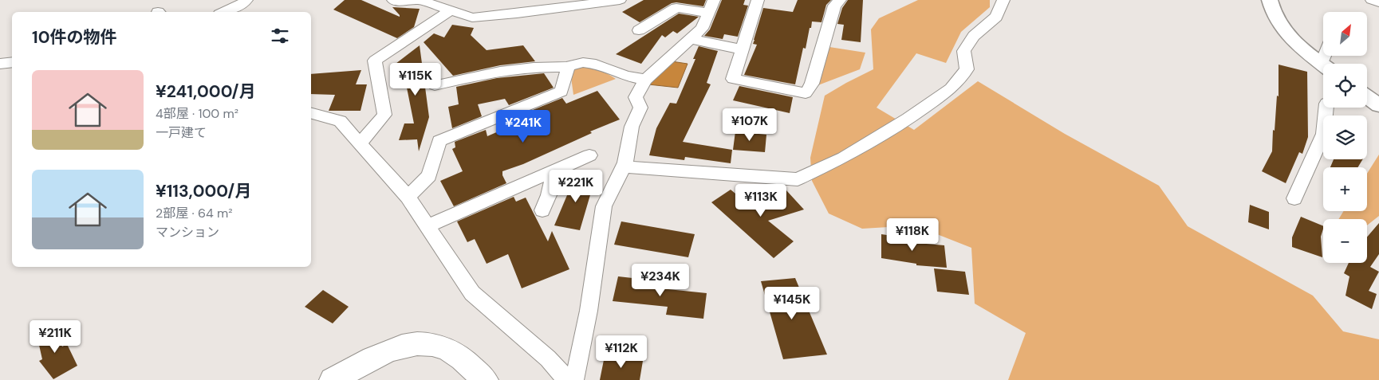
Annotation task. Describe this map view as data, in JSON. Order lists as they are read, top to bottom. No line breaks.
{"north":"top right","page":{"map_buttons":["+","−"],"heading":"10件の物件","list":[{"name":"¥241,000/月","note":"4部屋 · 100 m² · 一戸建て"},{"name":"¥113,000/月","note":"2部屋 · 64 m² · マンション"}],"price":["¥115K","¥107K","¥241K","¥221K","¥113K","¥118K","¥234K","¥145K","¥211K","¥112K"]}}
